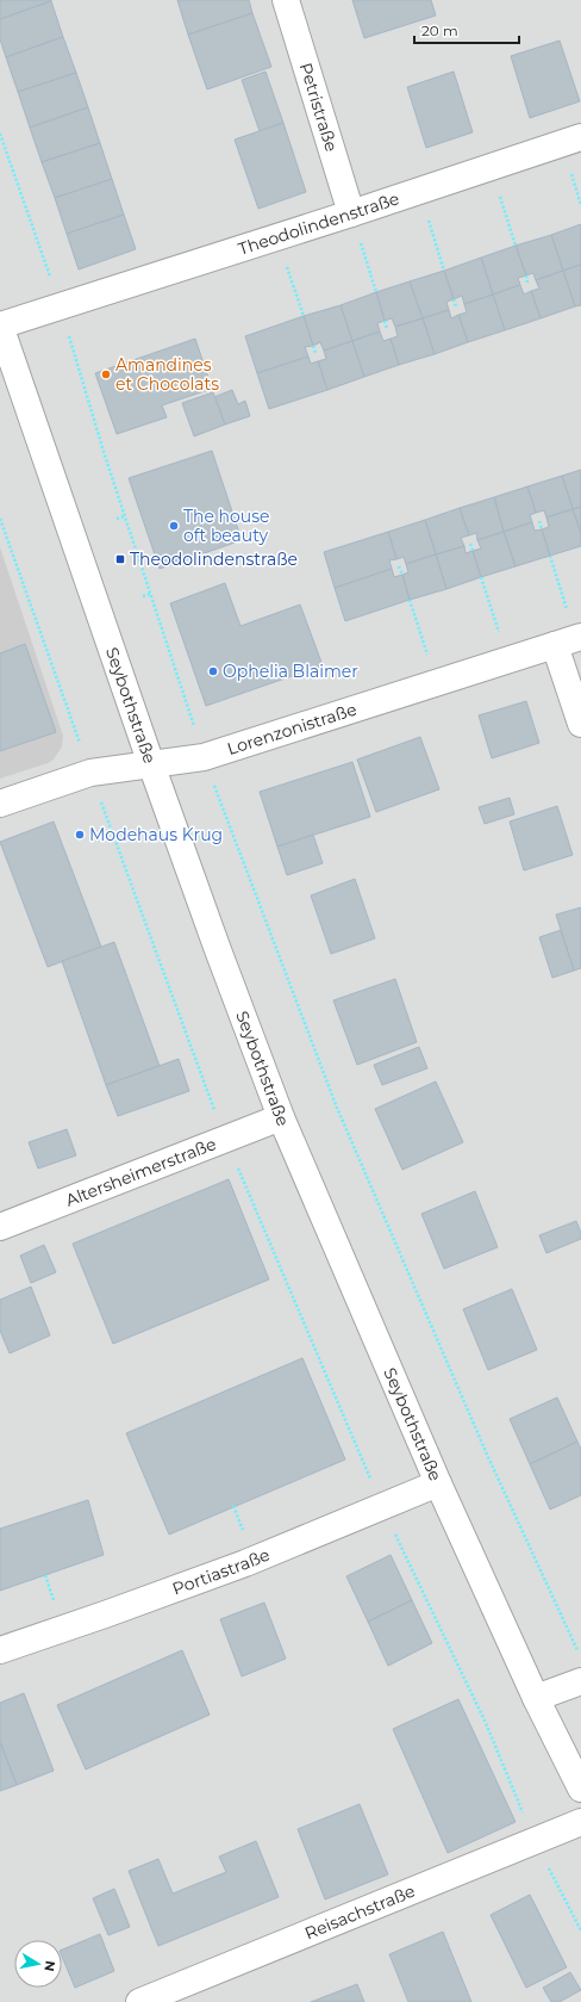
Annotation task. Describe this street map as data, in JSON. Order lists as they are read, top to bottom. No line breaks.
{"streets":{"street":["Petristraße","Theodolindenstraße","Seybothstraße","Lorenzonistraße","Altersheimerstraße","Portiastraße","Reisachstraße"]},"crossings":[["Petristraße","Theodolindenstraße"],["Theodolindenstraße","Seybothstraße"],["Seybothstraße","Lorenzonistraße"],["Seybothstraße","Altersheimerstraße"],["Seybothstraße","Portiastraße"]],"places":{"other":["Amandines et Chocolats","The house oft beauty","Ophelia Blaimer","Modehaus Krug"],"transit":["Theodolindenstraße"]},"scale_bar":"20 m","north":"right"}
